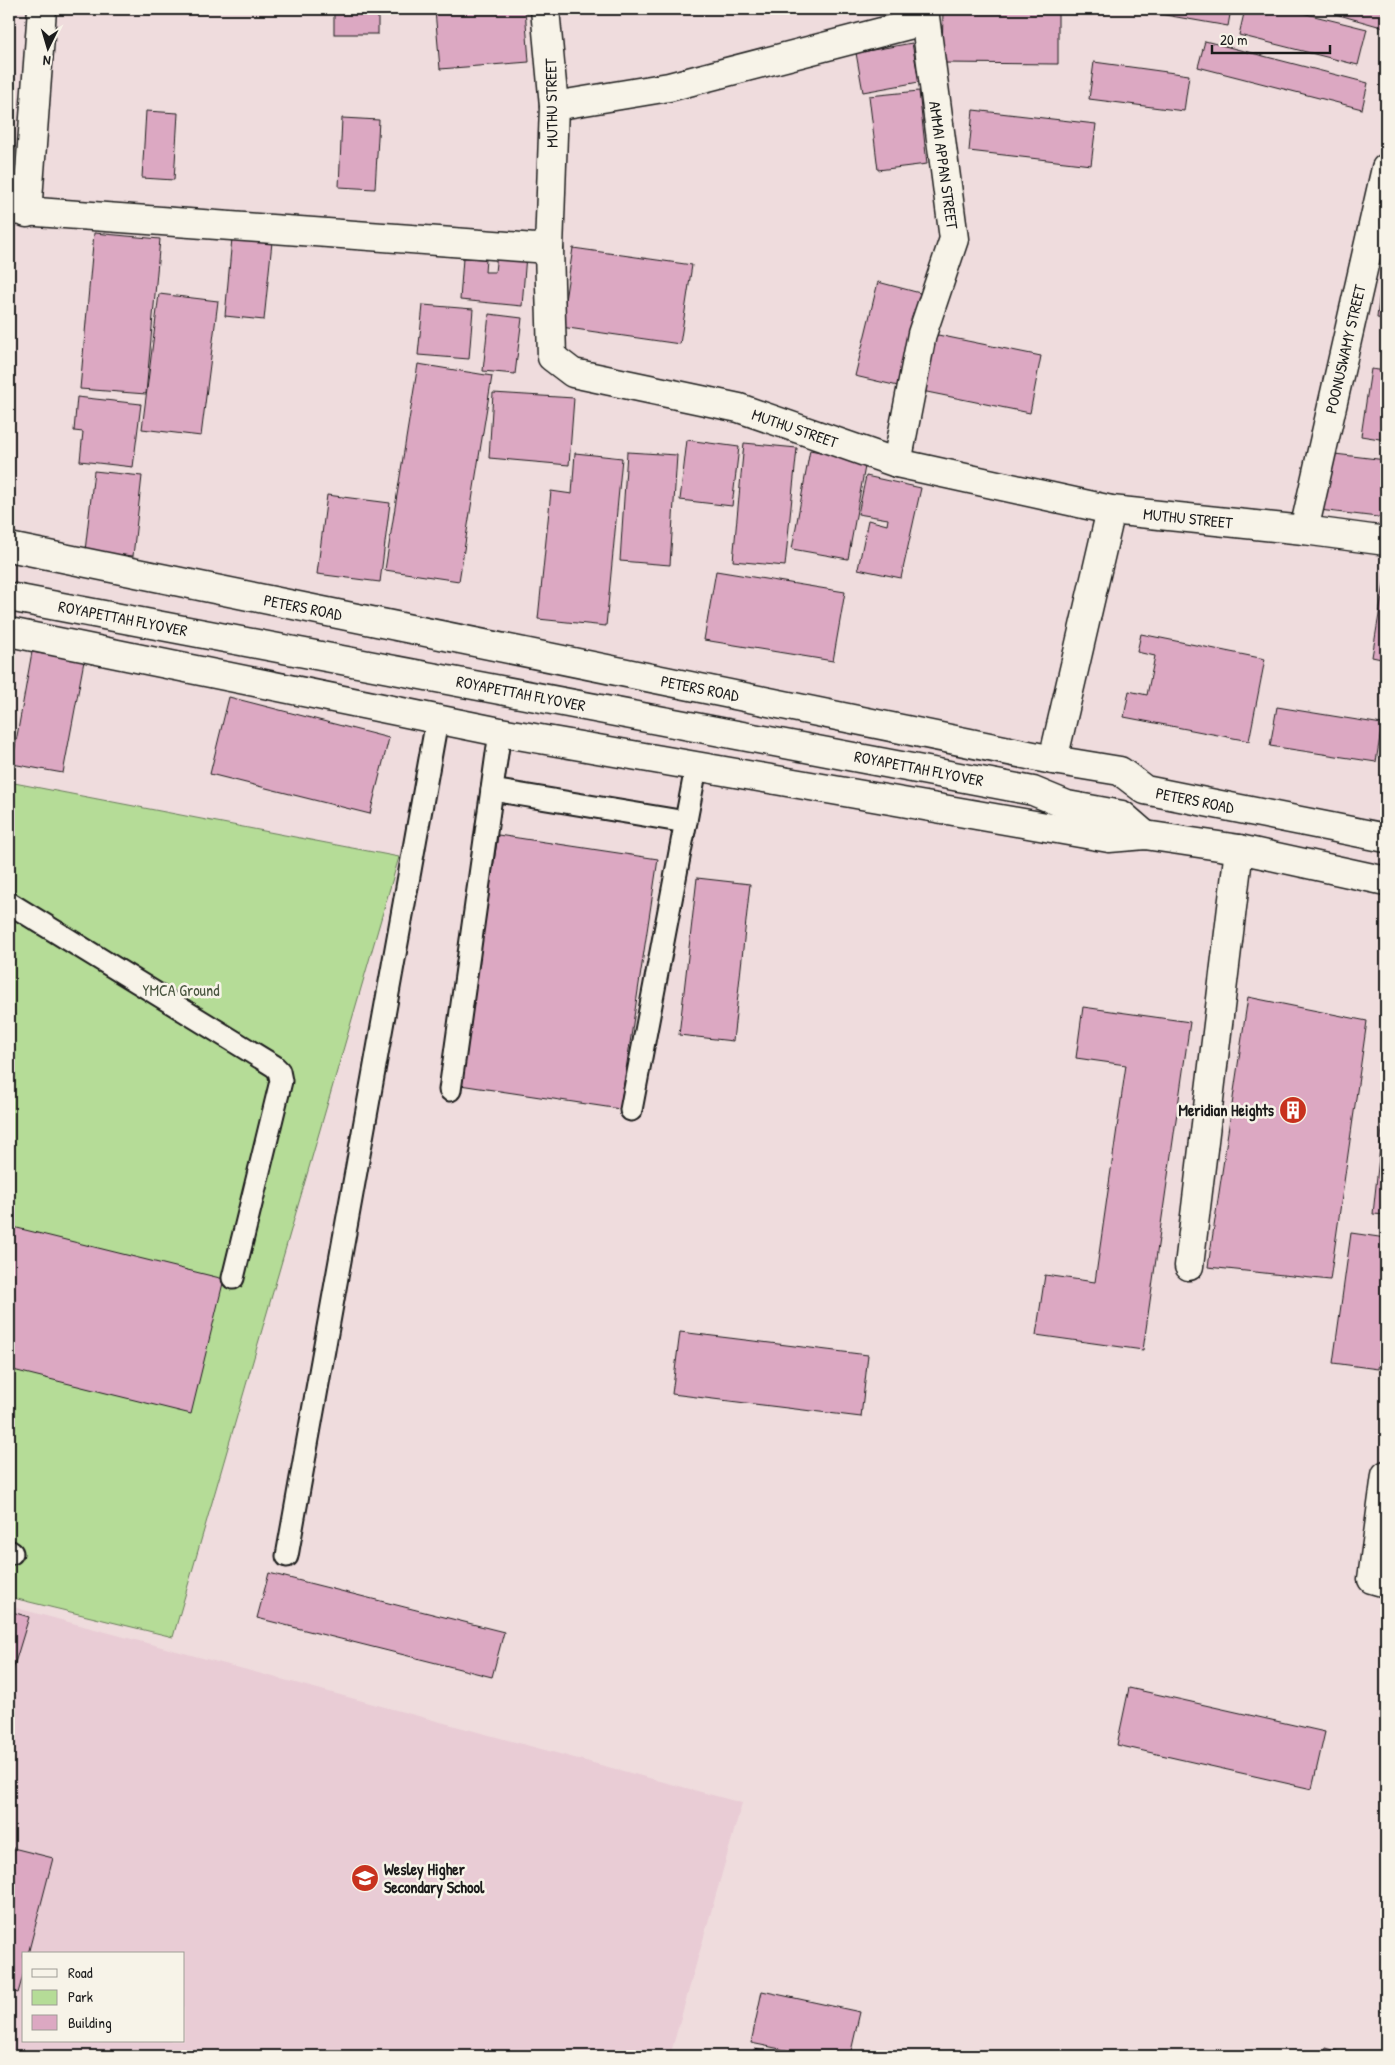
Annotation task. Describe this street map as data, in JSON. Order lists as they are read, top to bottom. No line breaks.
{"streets":{"main road":["MUTHU STREET","AMMAI APPAN STREET","POONUSWAMY STREET","PETERS ROAD","ROYAPETTAH FLYOVER"]},"crossings":[["MUTHU STREET","AMMAI APPAN STREET"],["MUTHU STREET","POONUSWAMY STREET"],["PETERS ROAD","ROYAPETTAH FLYOVER"]],"parks":["YMCA Ground"],"places":{"building":["Meridian Heights"],"school or university":["Wesley Higher Secondary School"]},"legend":["Road","Park","Building"],"scale_bar":"20 m","north":"bottom"}
